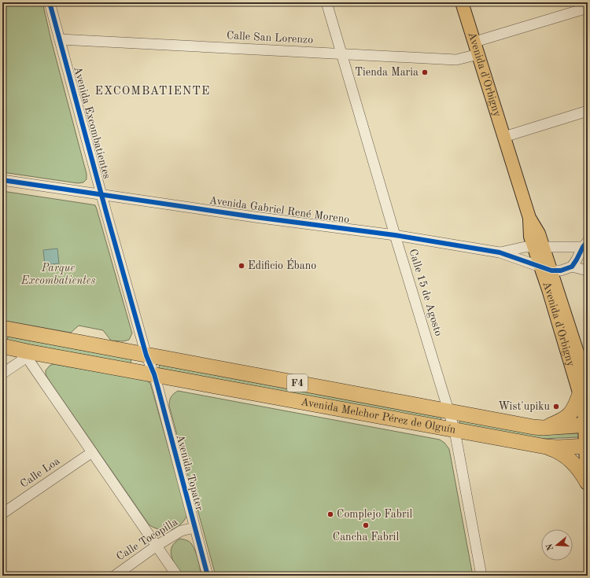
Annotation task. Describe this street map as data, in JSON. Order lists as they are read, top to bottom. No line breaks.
{"streets":{"highway":["F4","Avenida Melchor Pérez de Olguín"],"main road":["Avenida d'Orbigny"],"street":["Calle San Lorenzo","Avenida Excombatientes","Avenida Gabriel René Moreno","Calle 15 de Agosto","Calle Loa","Avenida Topater","Calle Tocopilla"]},"crossings":[["Calle San Lorenzo","Avenida d'Orbigny"],["Calle San Lorenzo","Avenida Excombatientes"],["Calle San Lorenzo","Calle 15 de Agosto"],["Avenida d'Orbigny","Avenida Gabriel René Moreno"],["Avenida d'Orbigny","Avenida Melchor Pérez de Olguín"],["Avenida Excombatientes","Avenida Gabriel René Moreno"],["Avenida Excombatientes","Avenida Melchor Pérez de Olguín"],["Avenida Excombatientes","Avenida Topater"],["Avenida Gabriel René Moreno","Calle 15 de Agosto"],["Calle 15 de Agosto","Avenida Melchor Pérez de Olguín"],["Avenida Melchor Pérez de Olguín","Avenida Topater"],["Avenida Topater","Calle Tocopilla"]],"districts":["EXCOMBATIENTE"],"parks":["Parque Excombatientes"],"places":["Tienda Maria","Edificio Ébano","Wist'upiku","Complejo Fabril","Cancha Fabril"],"north":"left"}
